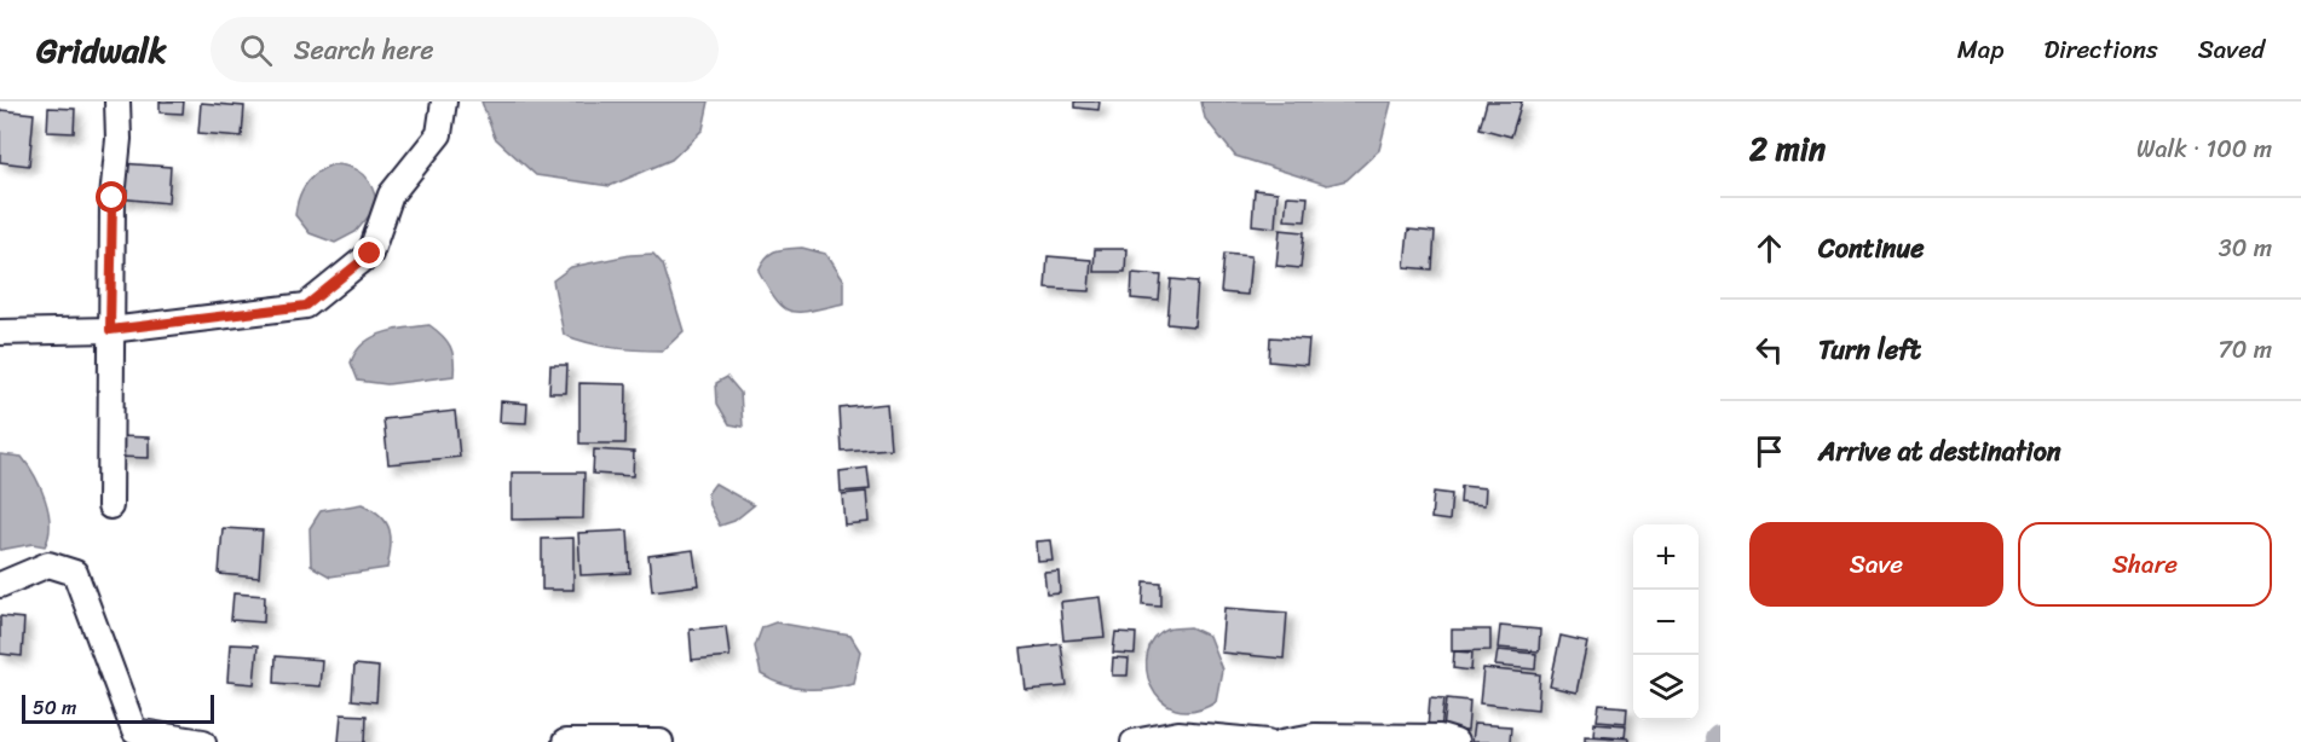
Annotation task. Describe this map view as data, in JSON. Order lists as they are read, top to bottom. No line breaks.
{"scale_bar":"50 m","page":{"header":"Gridwalk","search":"Search here","nav":["Map","Directions","Saved"],"heading":["2 min","Walk · 100 m"],"list":[["Continue","30 m"],["Turn left","70 m"],"Arrive at destination"],"buttons":["Save","Share"],"map_buttons":["+","−"],"scale":"50 m"}}
